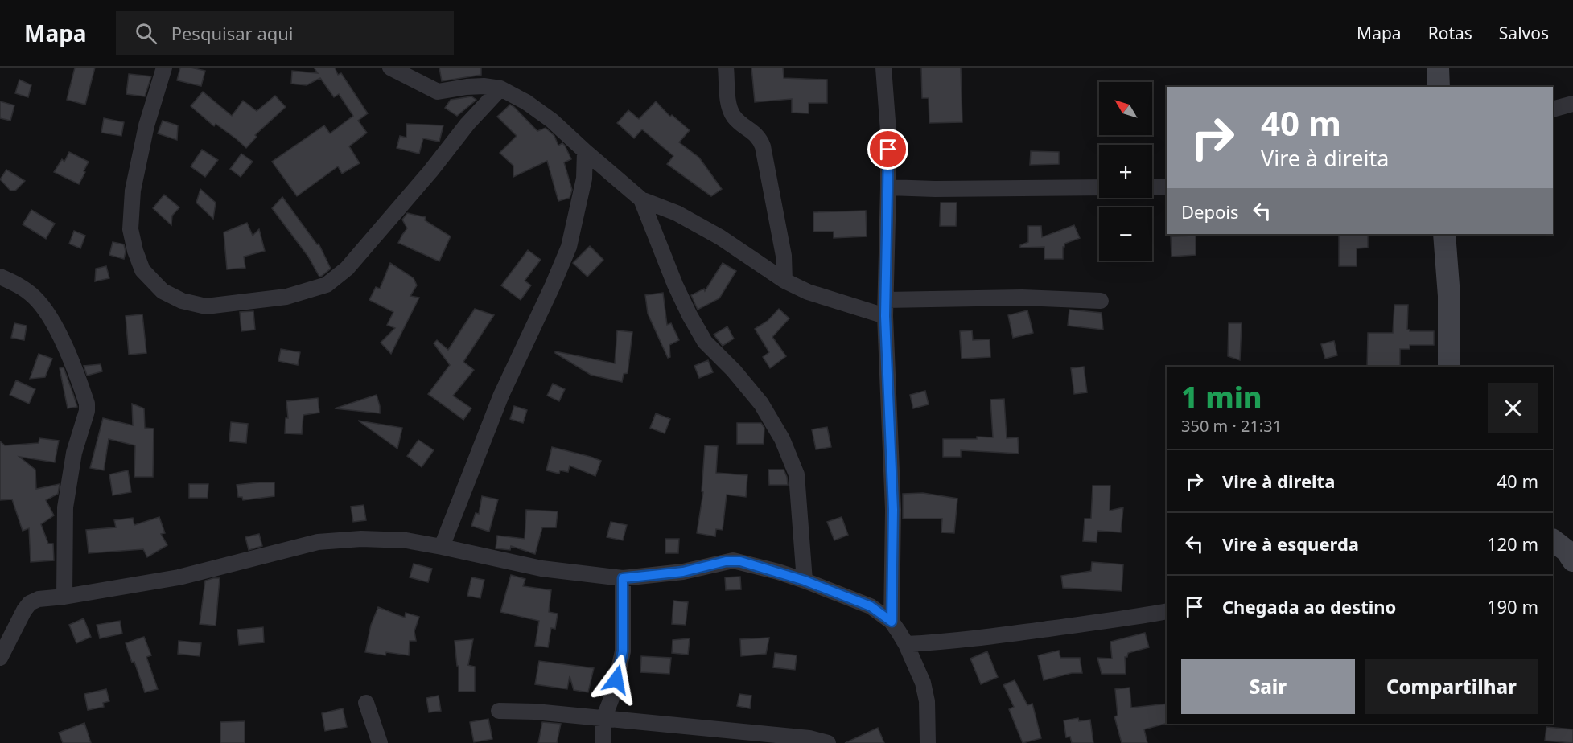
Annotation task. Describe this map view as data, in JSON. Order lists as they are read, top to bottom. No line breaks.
{"north":"top left","page":{"header":"Mapa","search":"Pesquisar aqui","nav":["Mapa","Rotas","Salvos"],"map_buttons":["+","−"],"turn":["40 m","Vire à direita"],"then":"Depois","heading":["1 min","350 m · 21:31"],"list":[{"name":"Vire à direita","value":"40 m"},{"name":"Vire à esquerda","value":"120 m"},{"name":"Chegada ao destino","value":"190 m"}],"buttons":["Sair","Compartilhar"]}}
